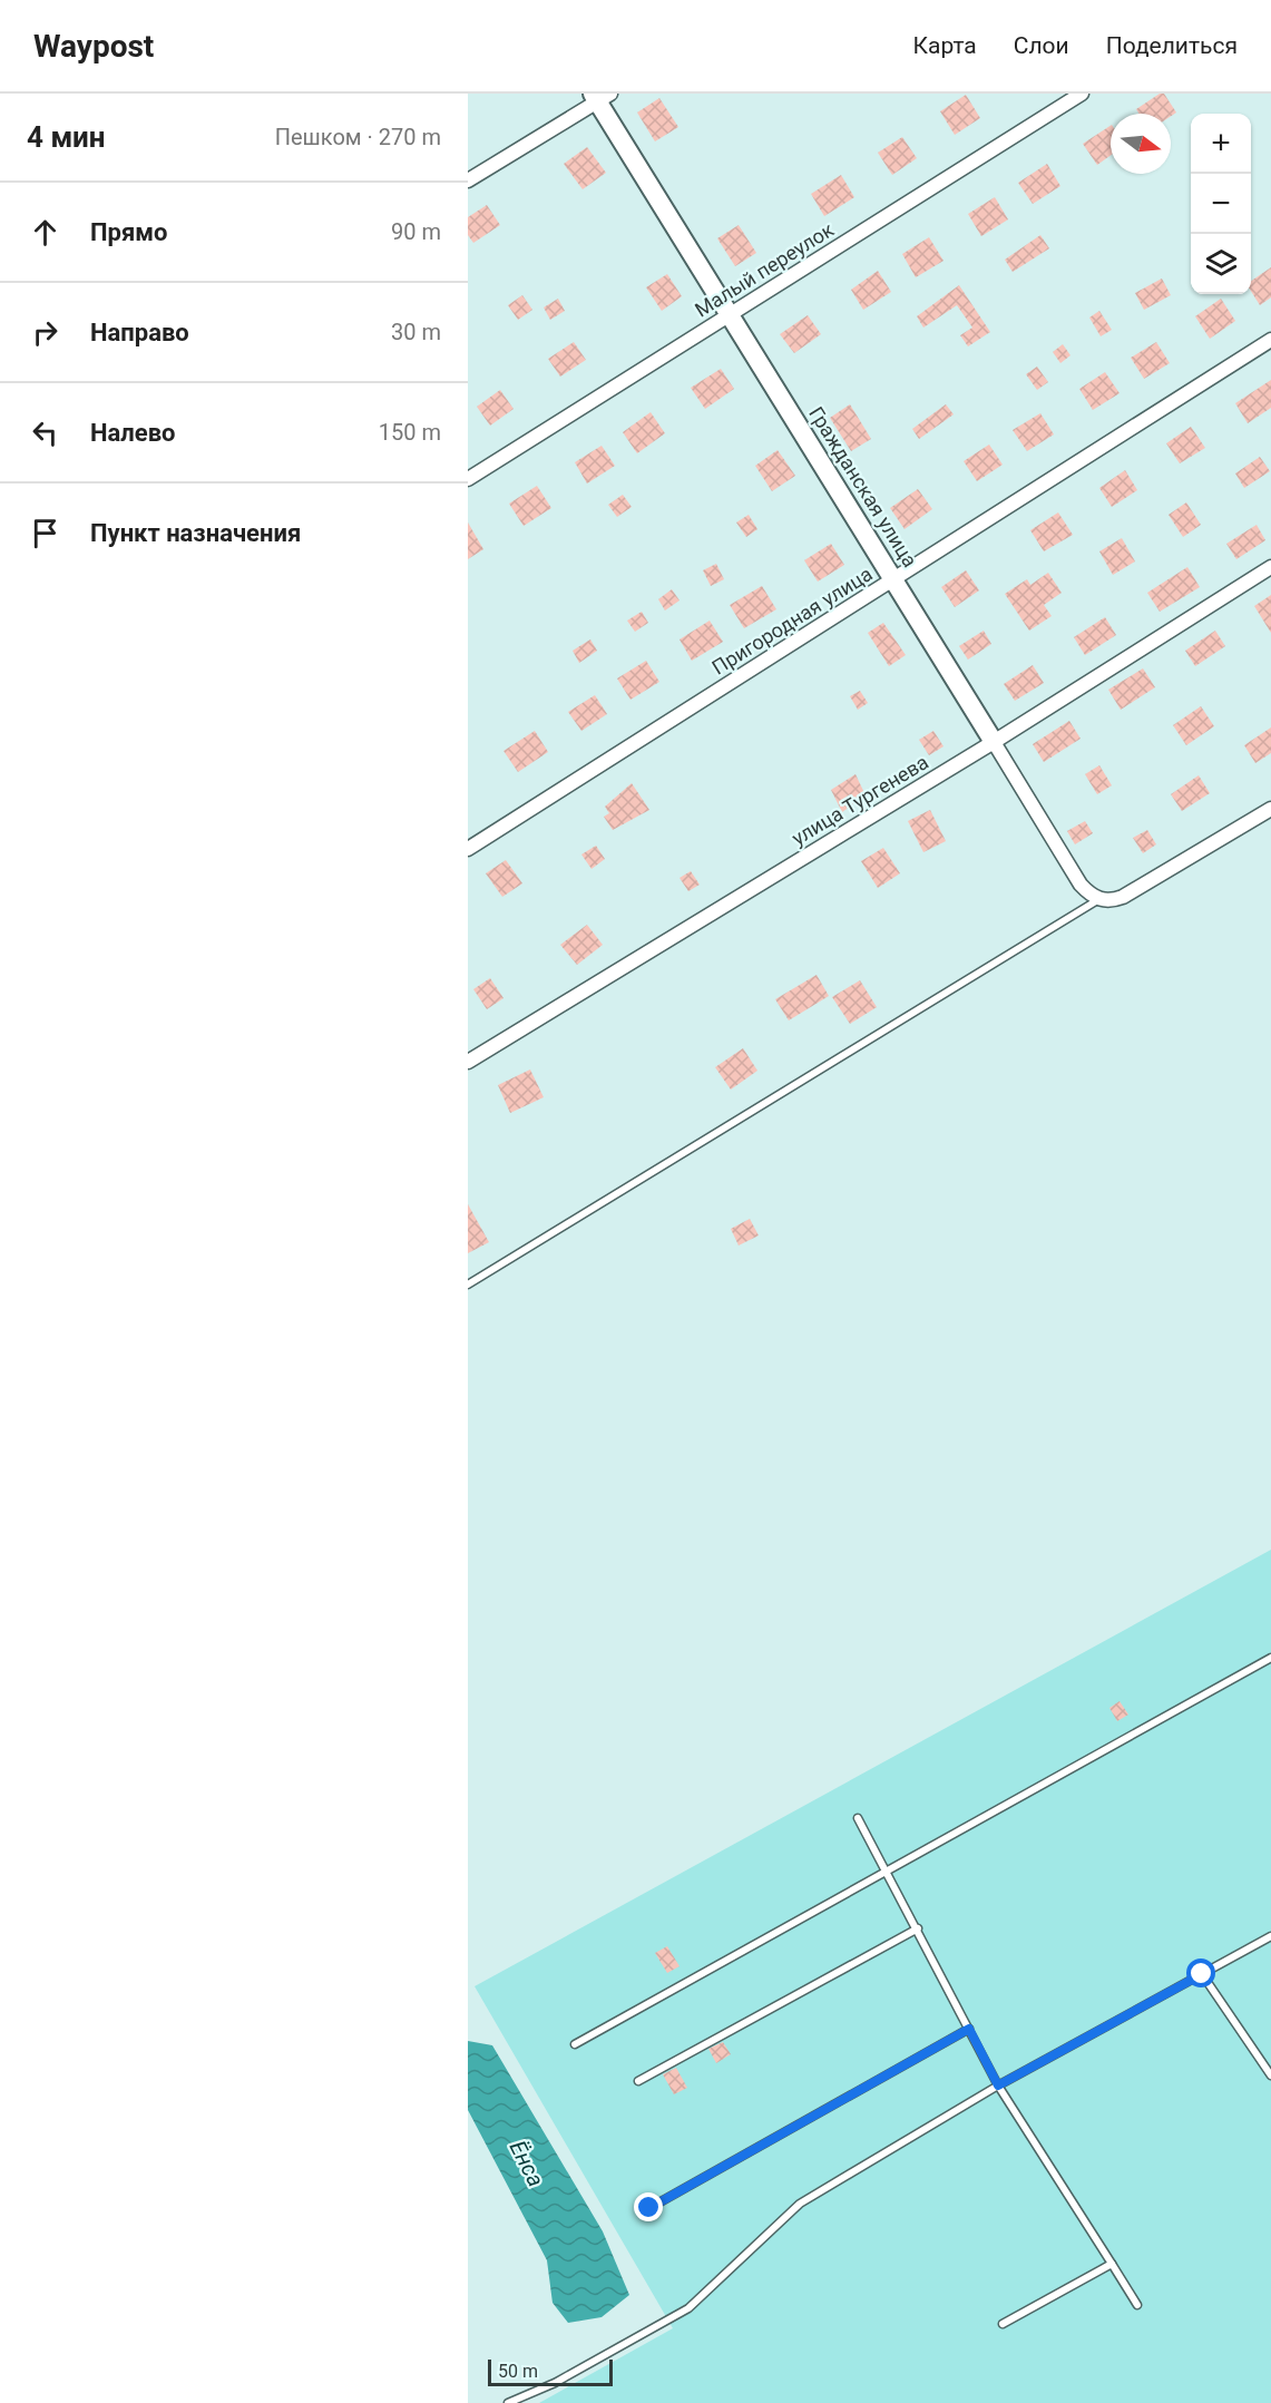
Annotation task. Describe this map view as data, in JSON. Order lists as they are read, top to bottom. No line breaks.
{"streets":{"street":["Малый переулок","Гражданская улица","Пригородная улица","улица Тургенева"]},"crossings":[["Малый переулок","Гражданская улица"],["Гражданская улица","Пригородная улица"],["Гражданская улица","улица Тургенева"]],"water":["Ёнса"],"scale_bar":"50 m","north":"right","page":{"header":"Waypost","nav":["Карта","Слои","Поделиться"],"heading":["4 мин","Пешком · 270 m"],"map_buttons":["+","−"],"list":[["Прямо","90 m"],["Направо","30 m"],["Налево","150 m"],"Пункт назначения"],"scale":"50 m"}}
